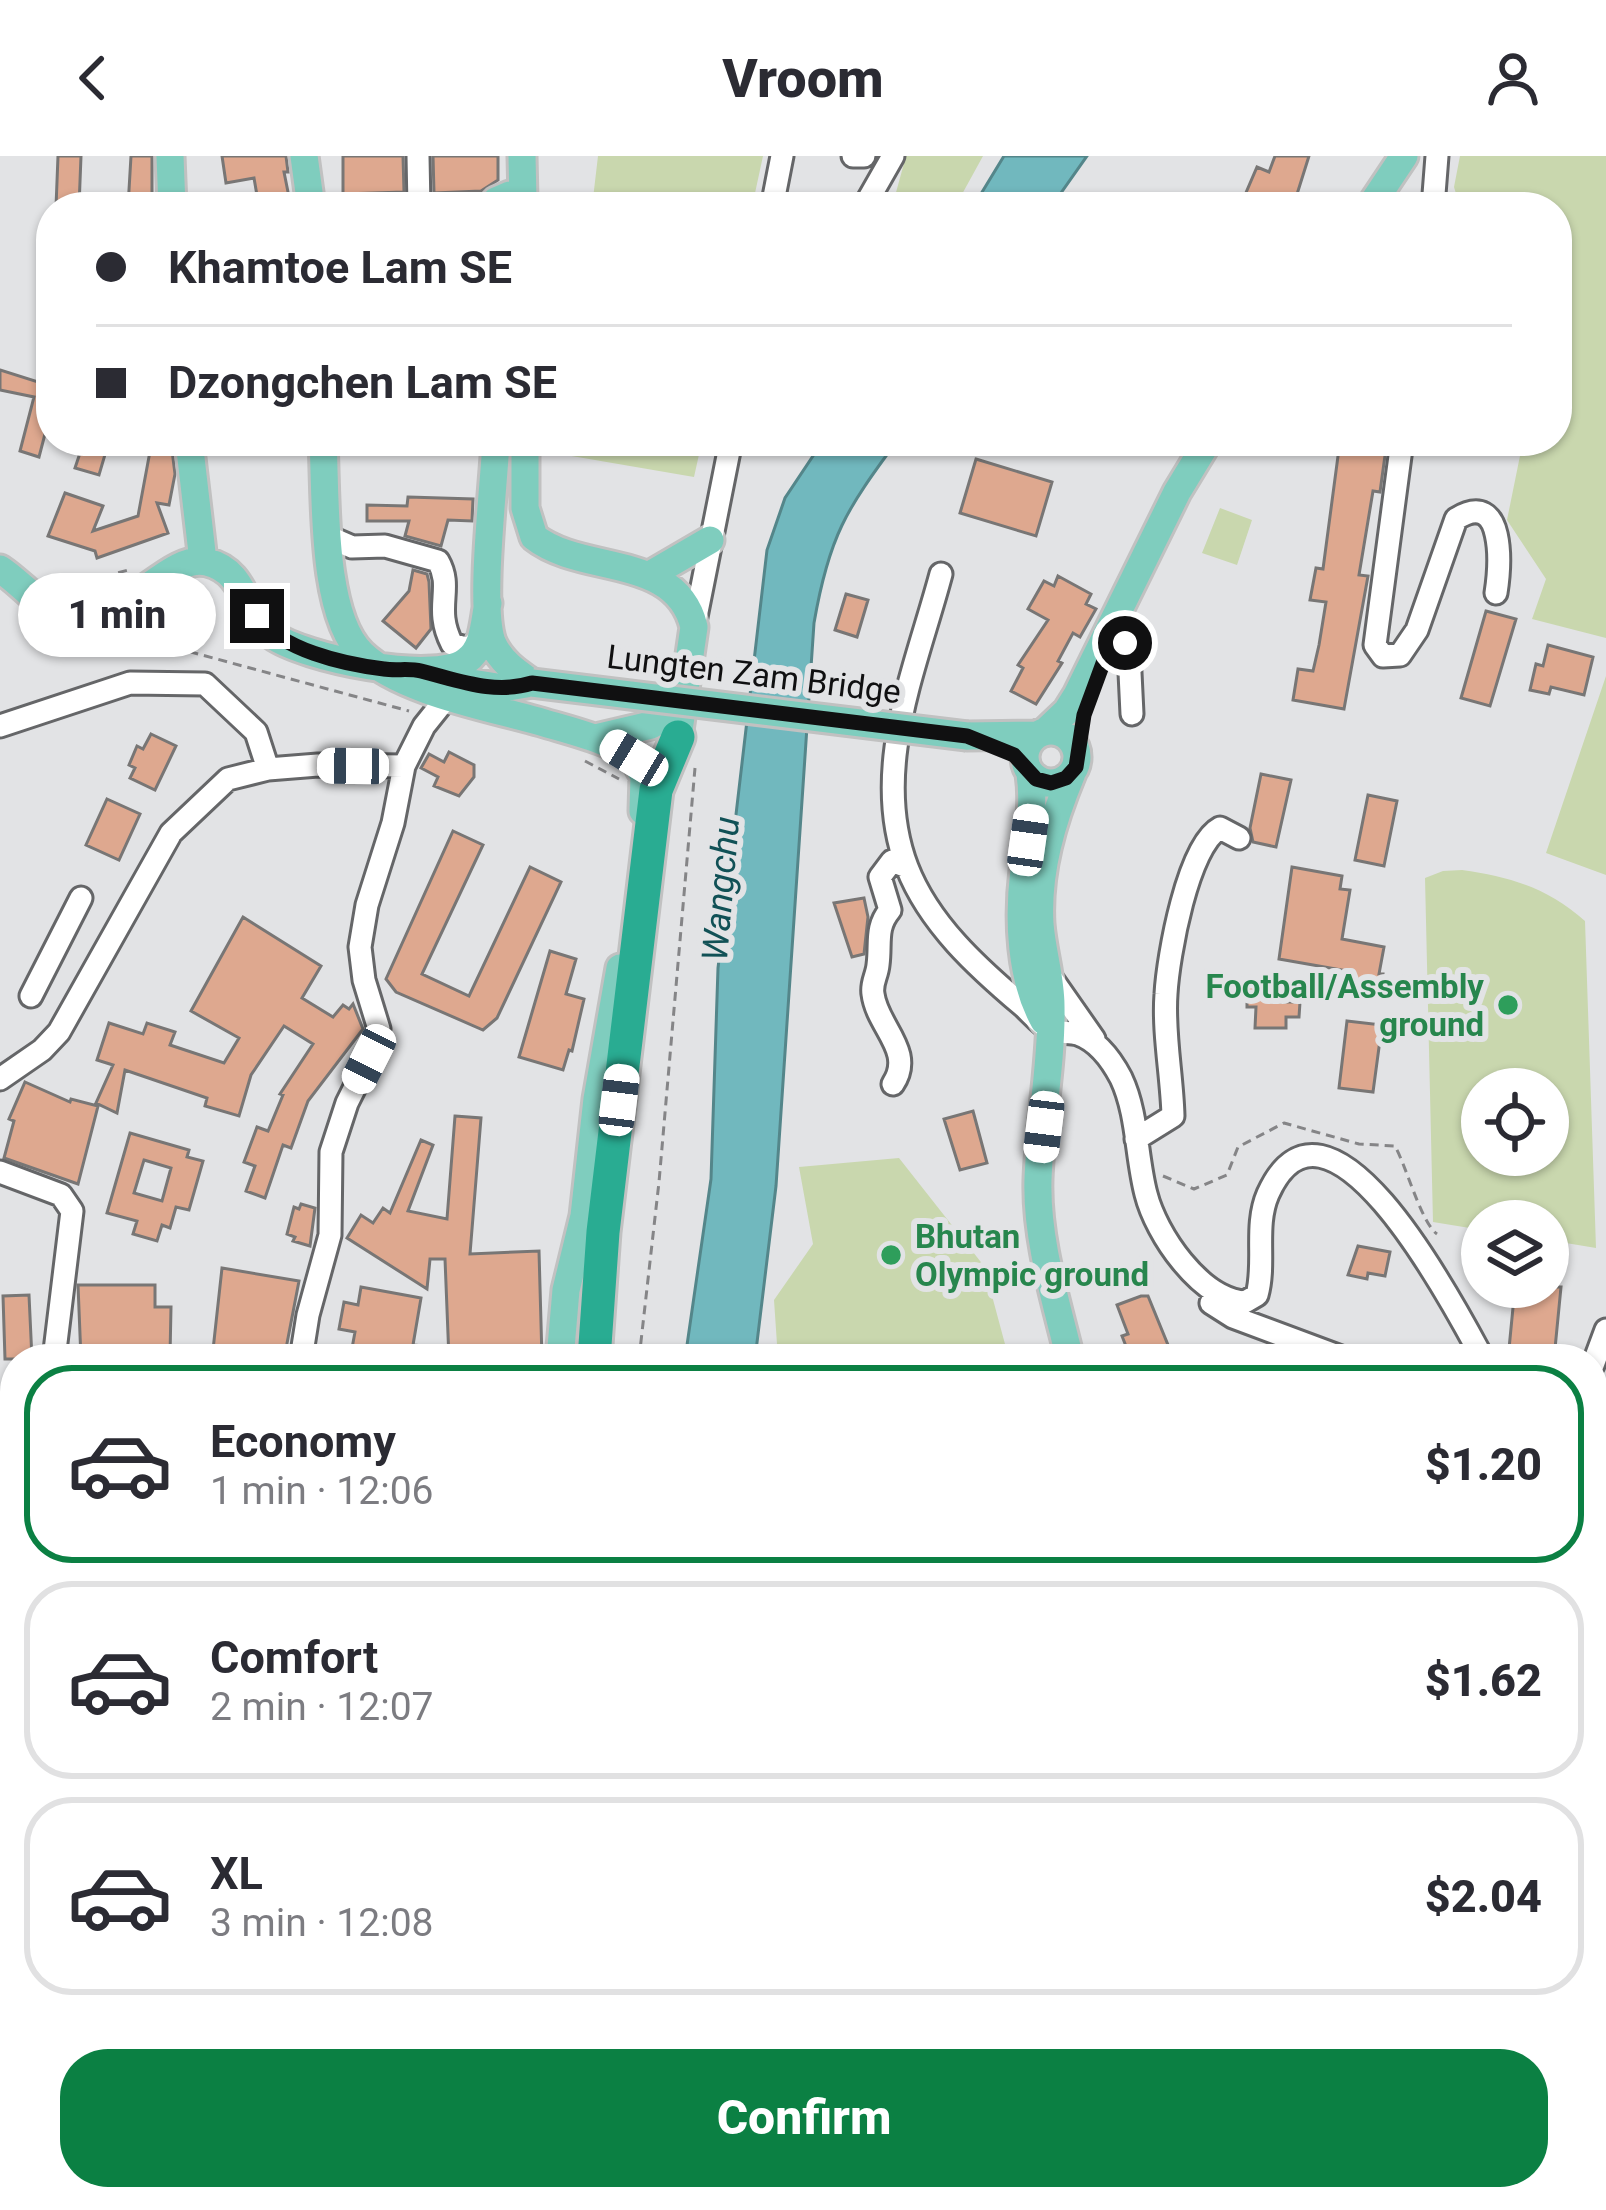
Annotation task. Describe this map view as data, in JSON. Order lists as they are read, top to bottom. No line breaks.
{"streets":{"main road":["Lungten Zam Bridge"]},"water":["Wangchu"],"places":["Football/Assembly ground","Bhutan Olympic ground"],"page":{"header":"Vroom","banner":["Khamtoe Lam SE","Dzongchen Lam SE"],"bubble":"1 min","list":[{"name":"Economy","note":"1 min · 12:06","value":"$1.20"},{"name":"Comfort","note":"2 min · 12:07","value":"$1.62"},{"name":"XL","note":"3 min · 12:08","value":"$2.04"}],"buttons":"Confirm"}}
